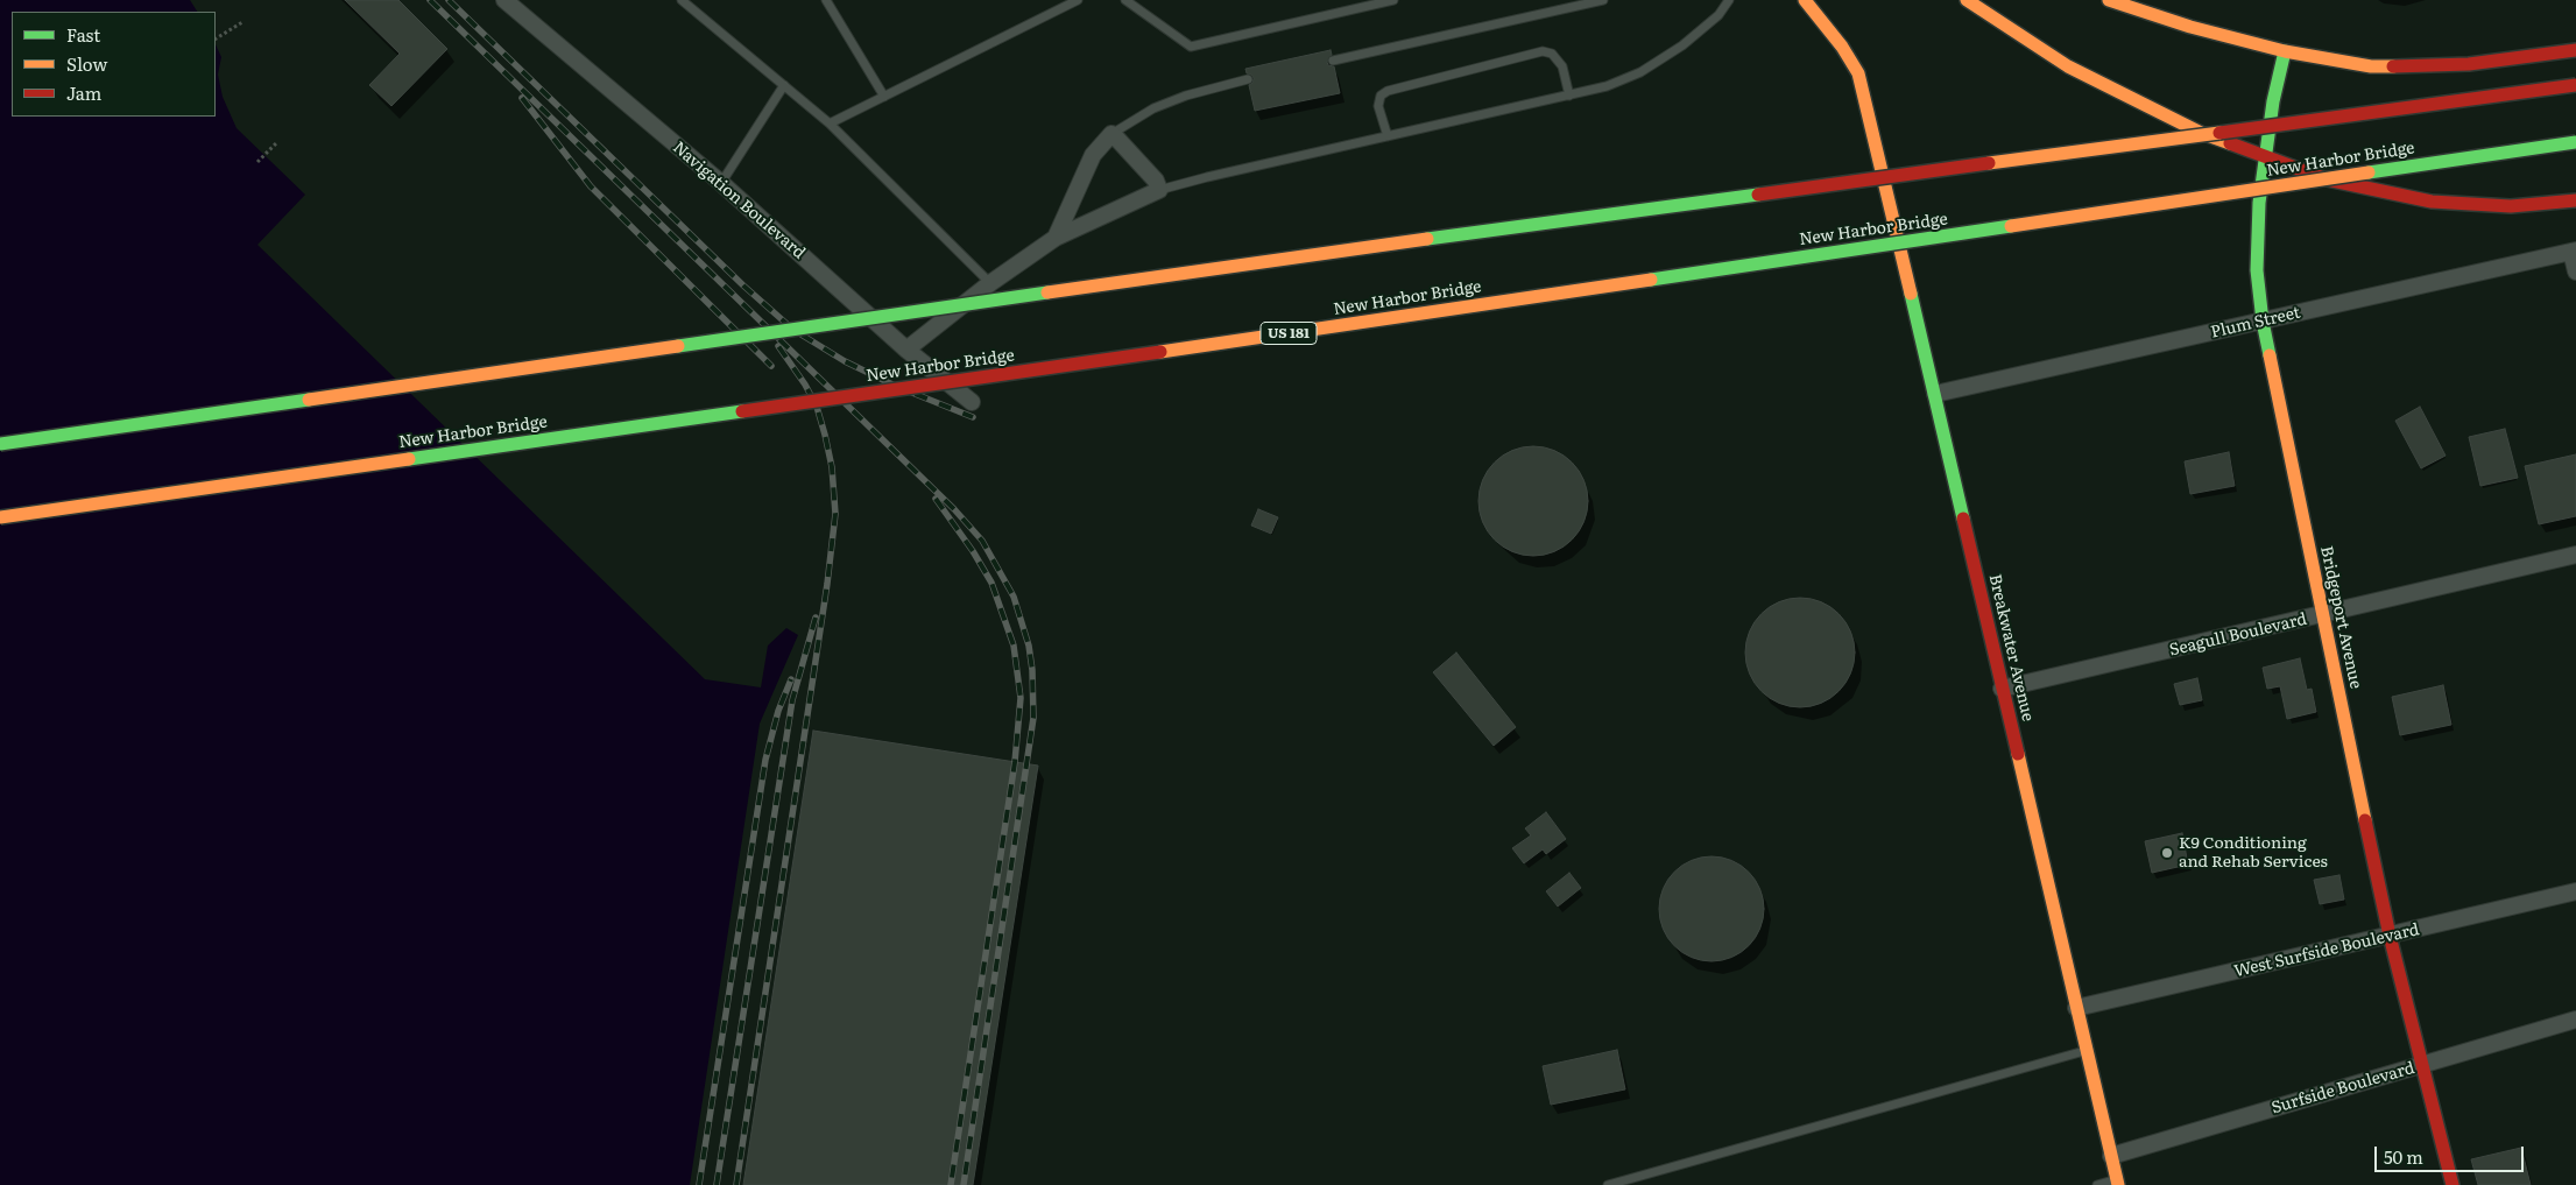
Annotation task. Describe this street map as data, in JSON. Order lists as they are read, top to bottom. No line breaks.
{"streets":{"main road":["New Harbor Bridge","US 181","Bridgeport Avenue","Breakwater Avenue"],"street":["Navigation Boulevard","Plum Street","Seagull Boulevard","West Surfside Boulevard","Surfside Boulevard"]},"crossings":[["Plum Street","Bridgeport Avenue"],["Plum Street","Breakwater Avenue"],["Bridgeport Avenue","Seagull Boulevard"],["Bridgeport Avenue","West Surfside Boulevard"],["Bridgeport Avenue","Surfside Boulevard"],["Seagull Boulevard","Breakwater Avenue"],["Breakwater Avenue","West Surfside Boulevard"],["Breakwater Avenue","Surfside Boulevard"]],"places":["K9 Conditioning and Rehab Services"],"legend":["Fast","Slow","Jam"],"scale_bar":"50 m"}
